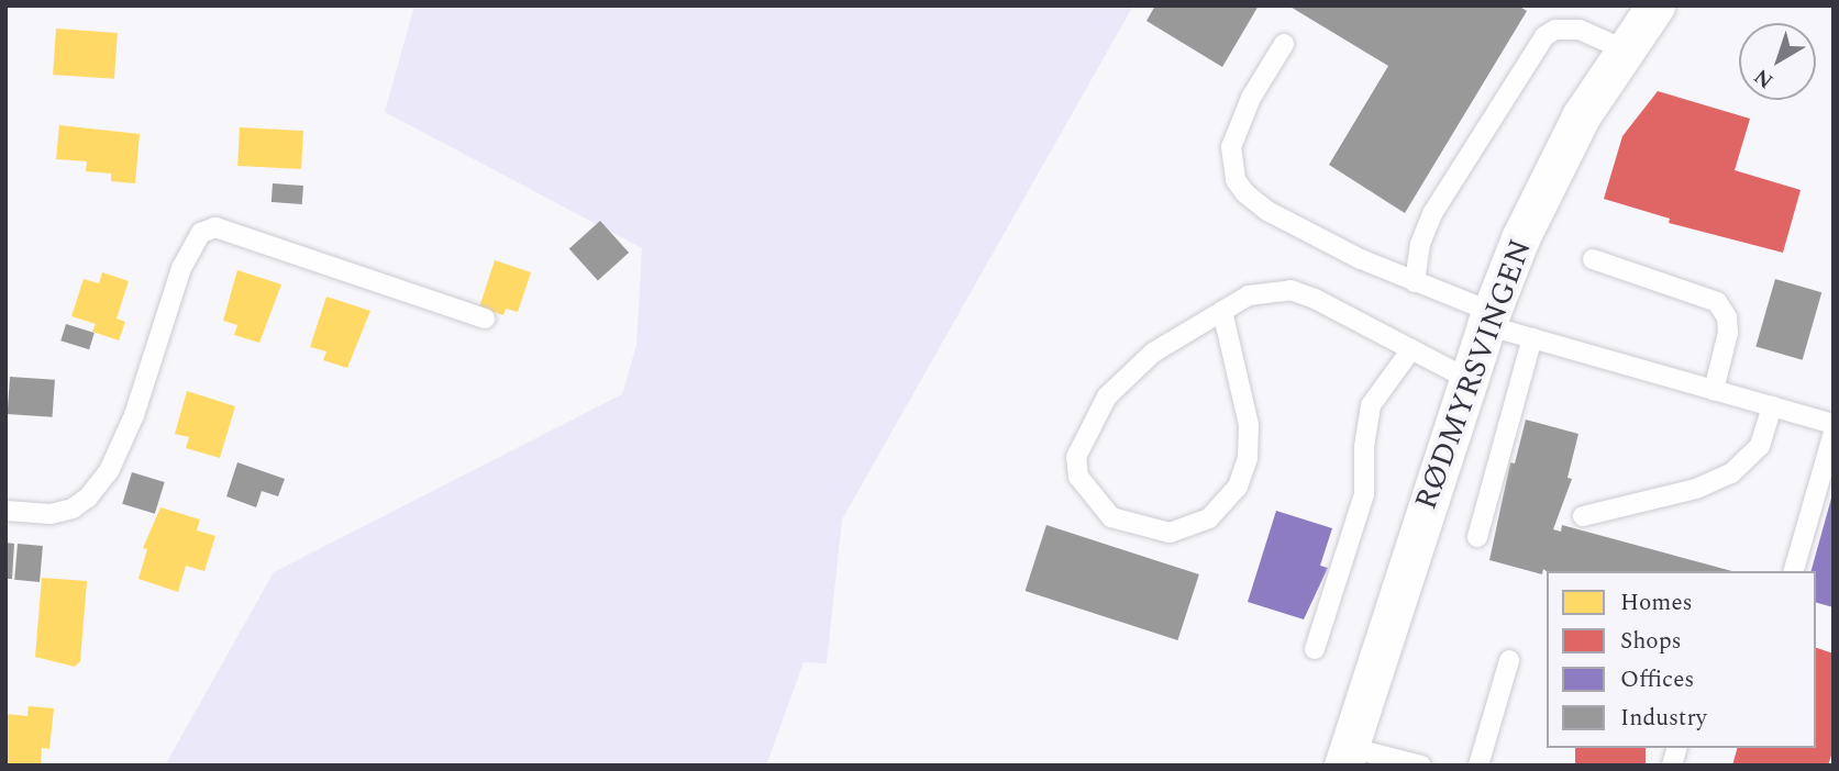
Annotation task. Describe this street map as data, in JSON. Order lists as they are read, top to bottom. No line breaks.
{"streets":{"street":["RØDMYRSVINGEN"]},"legend":["Homes","Shops","Offices","Industry"],"north":"bottom left"}
